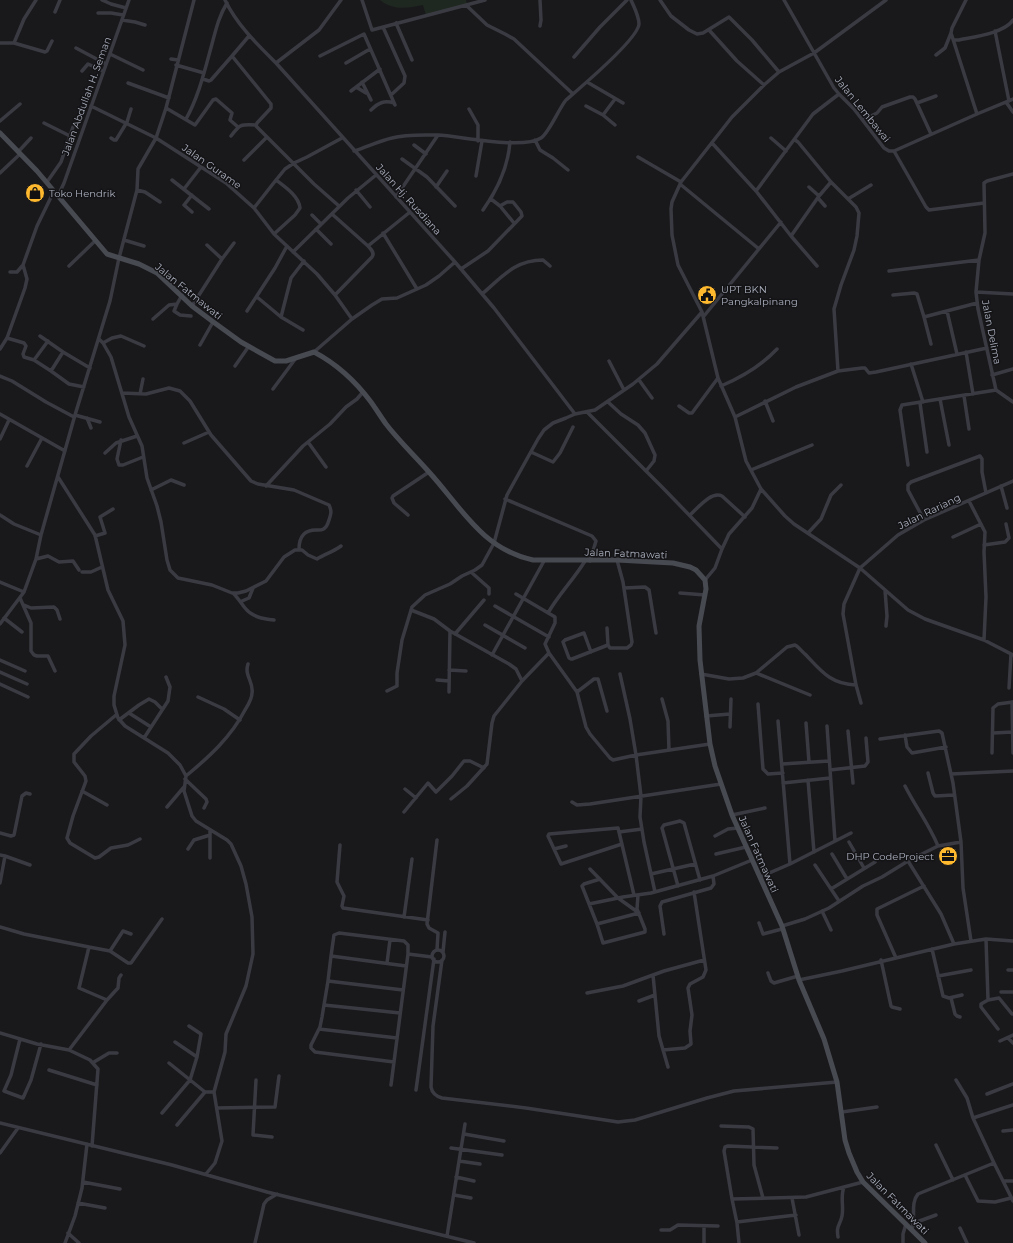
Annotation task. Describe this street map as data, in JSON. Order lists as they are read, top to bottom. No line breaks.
{"streets":{"street":["Jalan Abdullah H. Seman","Jalan Lembawai","Jalan Gurame","Jalan Hj. Rusdiana","Jalan Fatmawati","Jalan Delima","Jalan Rariang"]},"crossings":[["Jalan Abdullah H. Seman","Jalan Gurame"],["Jalan Abdullah H. Seman","Jalan Fatmawati"]],"places":{"shop":["Toko Hendrik"],"public building":["UPT BKN Pangkalpinang"],"office":["DHP CodeProject"]}}
